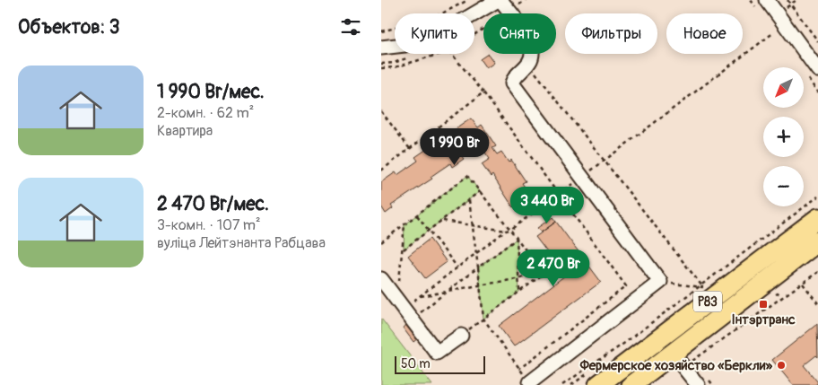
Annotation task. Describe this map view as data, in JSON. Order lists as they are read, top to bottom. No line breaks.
{"streets":{"highway":["Р83"]},"places":{"transit":["Інтэртранс"],"other":["Фермерское хозяйство «Беркли»"]},"scale_bar":"50 m","north":"bottom left","page":{"heading":"Объектов: 3","chip":["Купить","Снять","Фильтры","Новое"],"list":[{"name":"1 990 Br/мес.","note":"2-комн. · 62 m² · Квартира"},{"name":"2 470 Br/мес.","note":"3-комн. · 107 m² · вуліца Лейтэнанта Рабцава"}],"map_buttons":["+","−"],"price":["1 990 Br","3 440 Br","2 470 Br"],"scale":"50 m"}}
